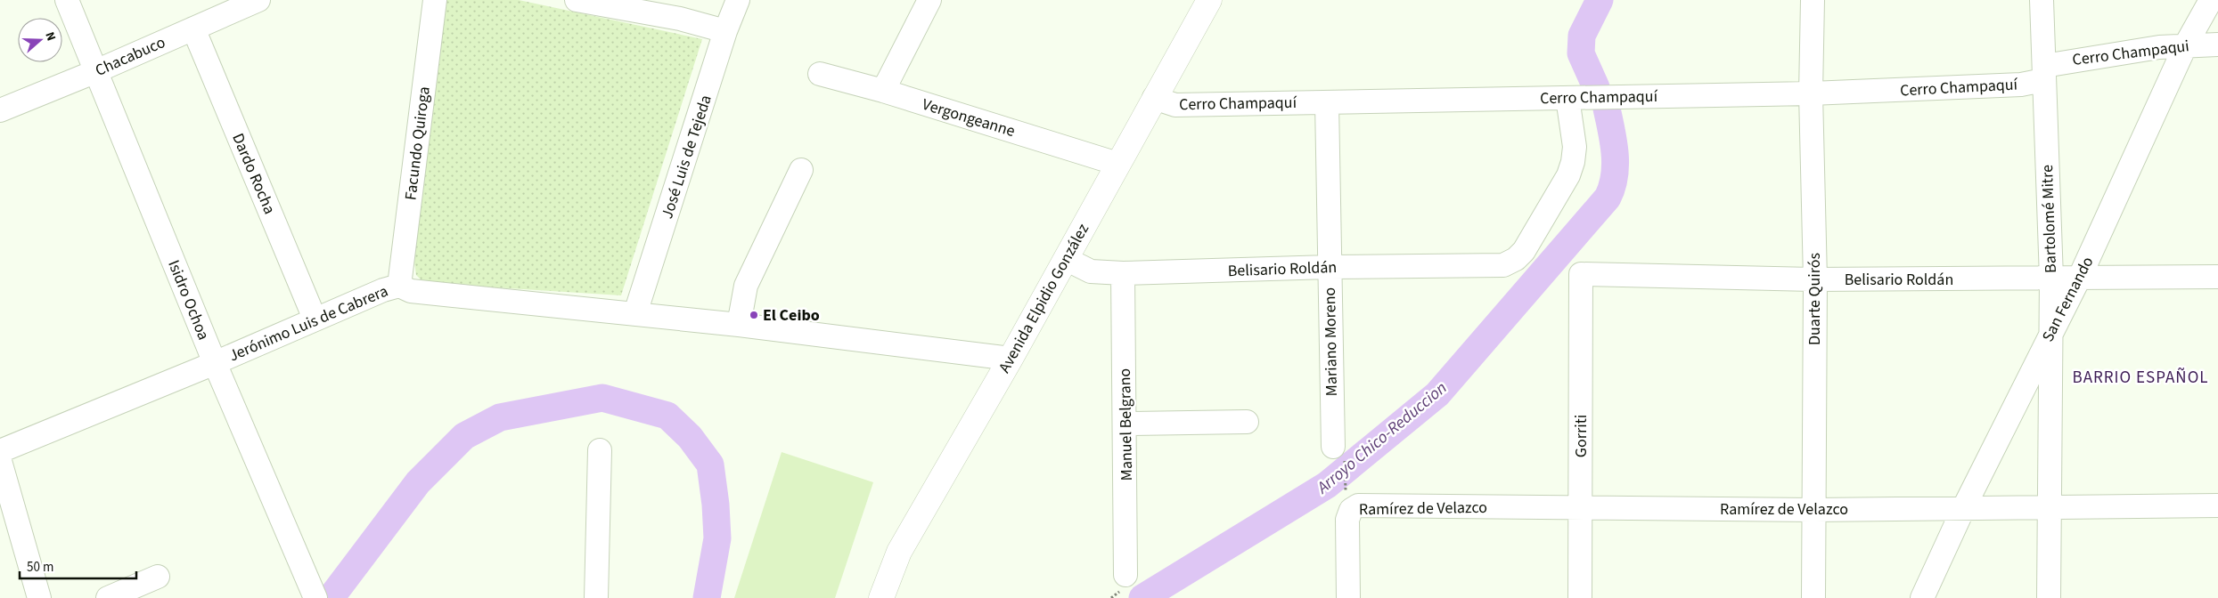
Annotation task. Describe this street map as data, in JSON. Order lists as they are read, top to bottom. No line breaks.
{"streets":{"main road":["Avenida Elpidio González"],"street":["Cerro Champaqui","Chacabuco","Cerro Champaquí","Vergongeanne","Facundo Quiroga","José Luis de Tejeda","Dardo Rocha","Bartolomé Mitre","Belisario Roldán","Duarte Quirós","San Fernando","Isidro Ochoa","Jerónimo Luis de Cabrera","Mariano Moreno","Manuel Belgrano","Gorriti","Ramírez de Velazco"]},"crossings":[["Cerro Champaqui","Cerro Champaquí"],["Cerro Champaqui","Bartolomé Mitre"],["Cerro Champaqui","San Fernando"],["Chacabuco","Dardo Rocha"],["Chacabuco","Isidro Ochoa"],["Cerro Champaquí","Bartolomé Mitre"],["Cerro Champaquí","Belisario Roldán"],["Cerro Champaquí","Avenida Elpidio González"],["Cerro Champaquí","Duarte Quirós"],["Cerro Champaquí","Mariano Moreno"],["Vergongeanne","Avenida Elpidio González"],["Facundo Quiroga","Jerónimo Luis de Cabrera"],["José Luis de Tejeda","Jerónimo Luis de Cabrera"],["Dardo Rocha","Jerónimo Luis de Cabrera"],["Bartolomé Mitre","Belisario Roldán"],["Bartolomé Mitre","San Fernando"],["Bartolomé Mitre","Ramírez de Velazco"],["Belisario Roldán","Avenida Elpidio González"],["Belisario Roldán","Duarte Quirós"],["Belisario Roldán","San Fernando"],["Belisario Roldán","Mariano Moreno"],["Belisario Roldán","Manuel Belgrano"],["Belisario Roldán","Gorriti"],["Avenida Elpidio González","Jerónimo Luis de Cabrera"],["Duarte Quirós","Ramírez de Velazco"],["San Fernando","Ramírez de Velazco"],["Isidro Ochoa","Jerónimo Luis de Cabrera"],["Gorriti","Ramírez de Velazco"]],"districts":["BARRIO ESPAÑOL"],"water":["Arroyo Chico-Reduccion"],"places":["El Ceibo"],"scale_bar":"50 m","north":"right"}
